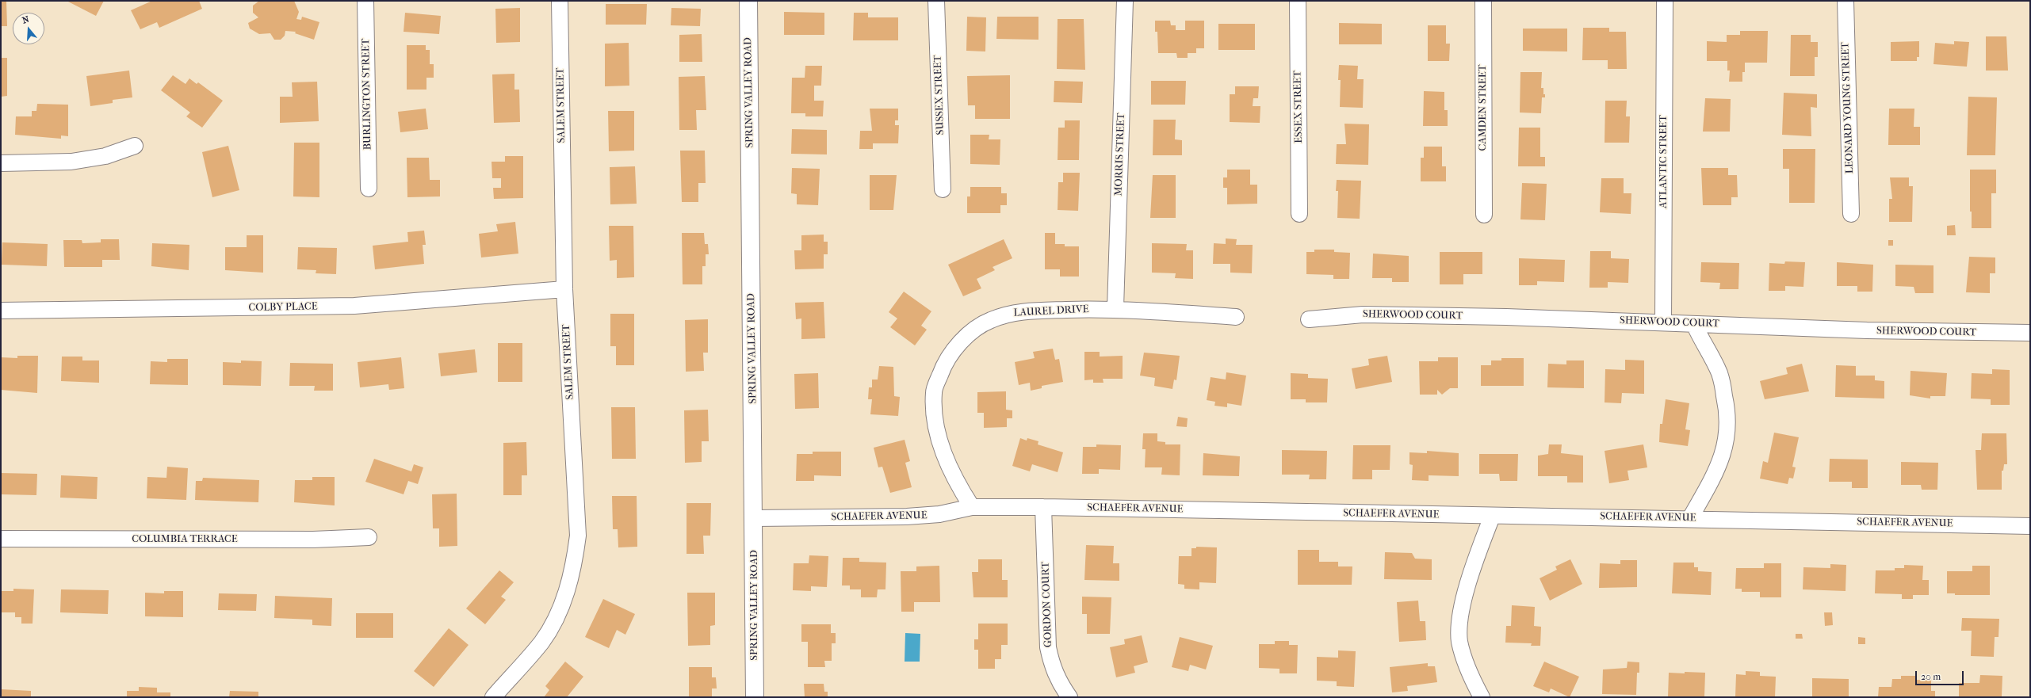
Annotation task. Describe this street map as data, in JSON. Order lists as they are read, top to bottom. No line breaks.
{"streets":{"street":["SPRING VALLEY ROAD","BURLINGTON STREET","SUSSEX STREET","SALEM STREET","ESSEX STREET","CAMDEN STREET","LEONARD YOUNG STREET","MORRIS STREET","ATLANTIC STREET","COLBY PLACE","LAUREL DRIVE","SHERWOOD COURT","SCHAEFER AVENUE","COLUMBIA TERRACE","GORDON COURT"]},"crossings":[["SPRING VALLEY ROAD","SCHAEFER AVENUE"],["SALEM STREET","COLBY PLACE"],["MORRIS STREET","LAUREL DRIVE"],["ATLANTIC STREET","SHERWOOD COURT"],["LAUREL DRIVE","SCHAEFER AVENUE"],["SCHAEFER AVENUE","GORDON COURT"]],"scale_bar":"20 m","north":"top"}
